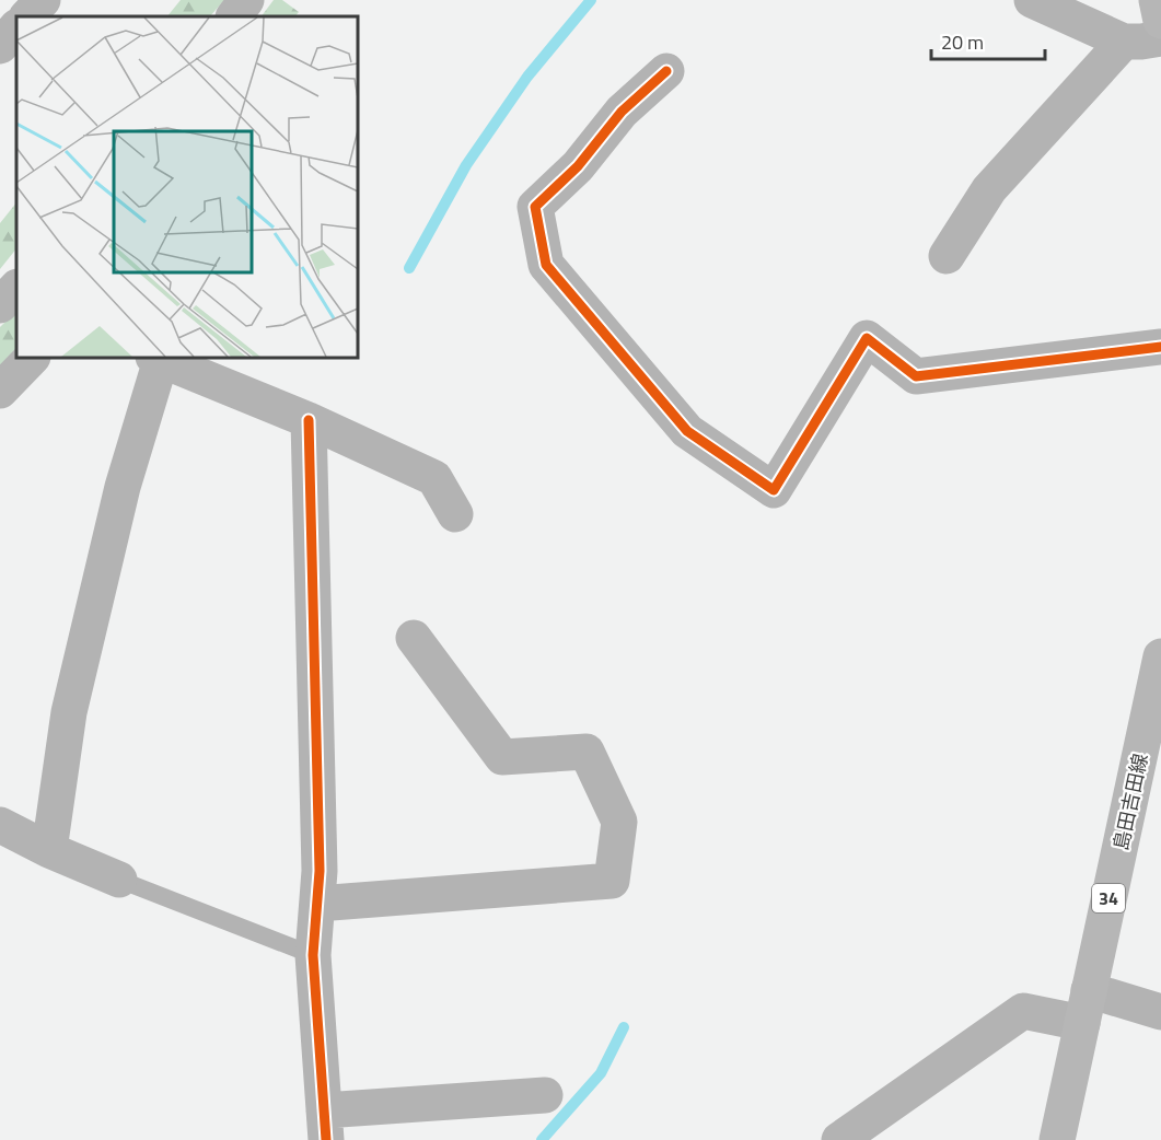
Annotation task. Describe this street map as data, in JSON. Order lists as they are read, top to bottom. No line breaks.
{"streets":{"main road":["島田吉田線","34"]},"scale_bar":"20 m"}
